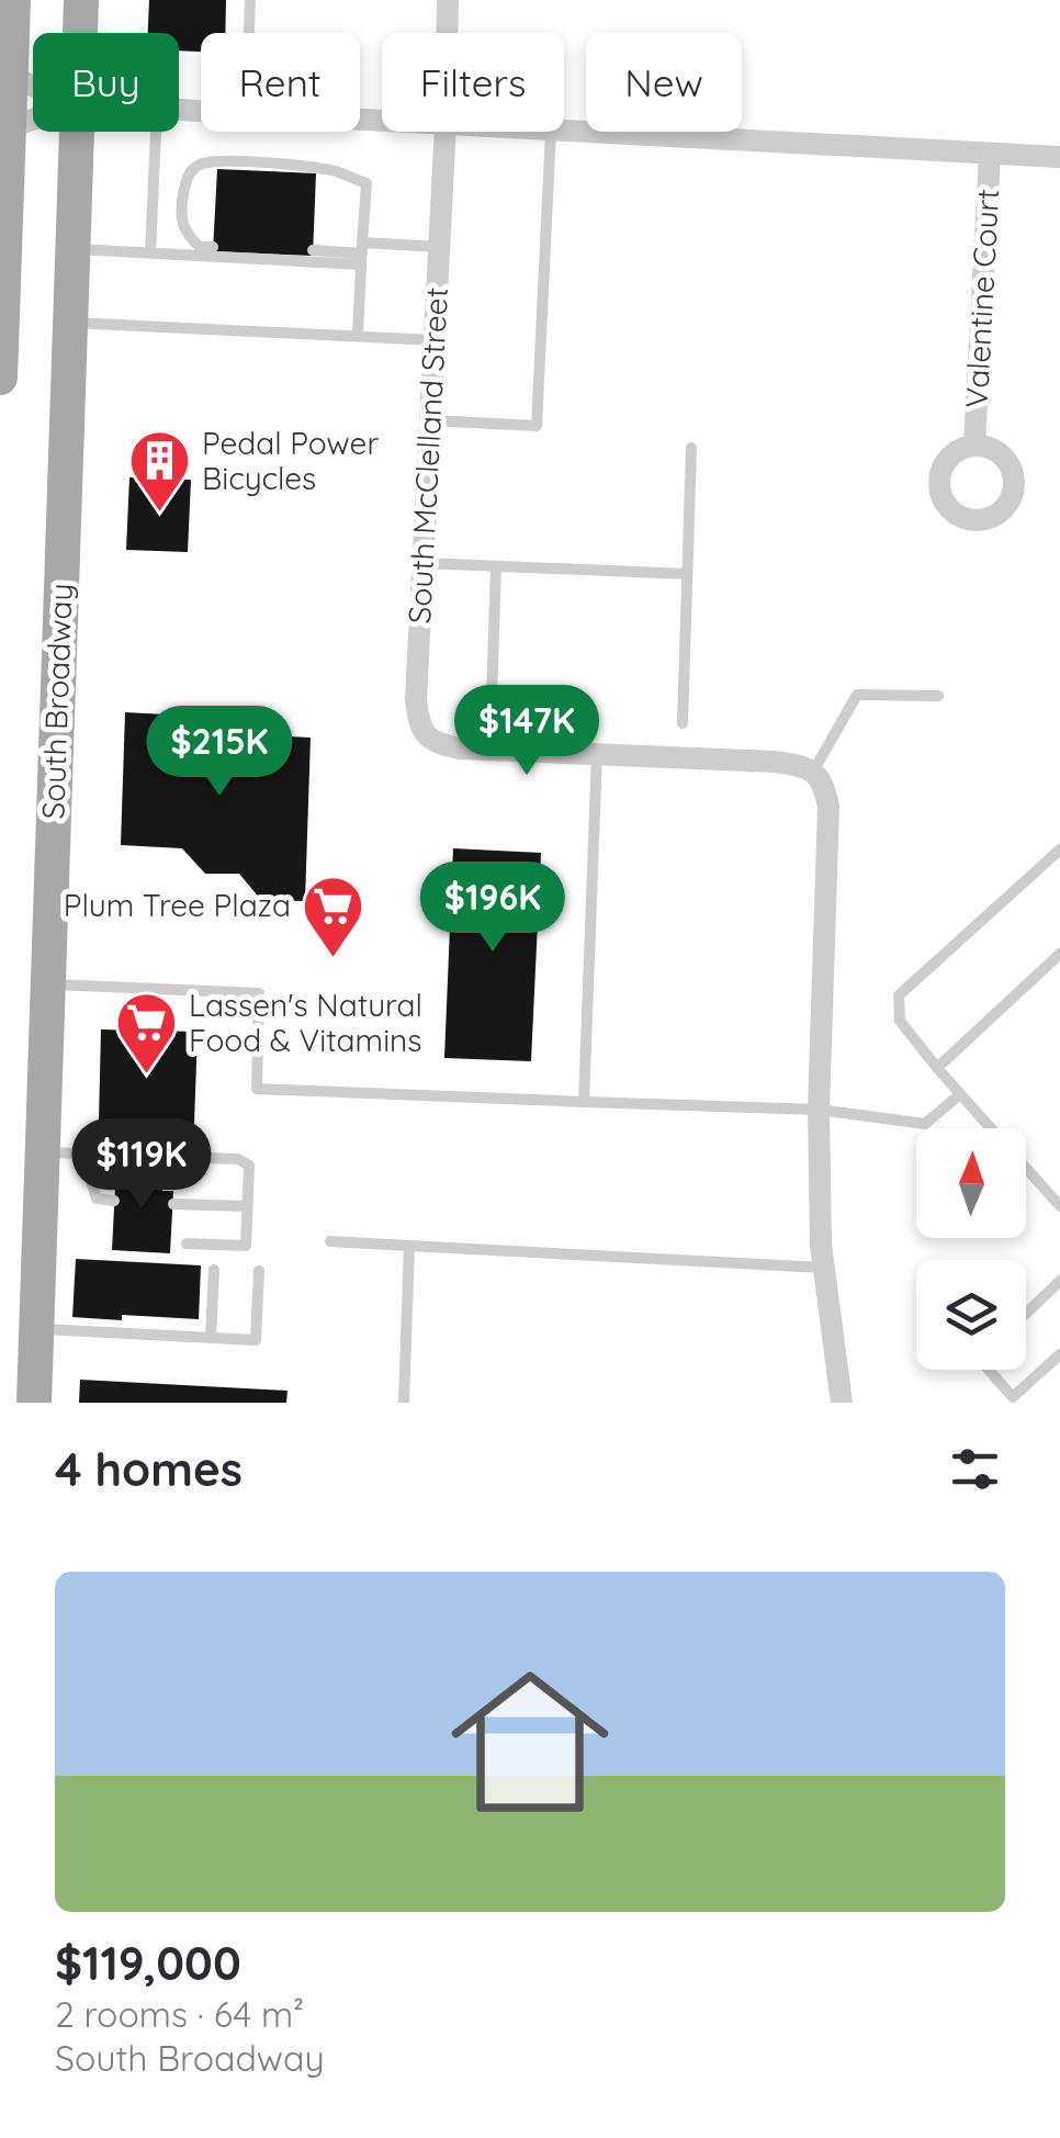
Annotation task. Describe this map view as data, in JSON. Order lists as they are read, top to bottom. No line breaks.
{"streets":{"main road":["South Broadway"],"street":["Valentine Court","South McClelland Street"]},"places":{"building":["Pedal Power Bicycles"],"supermarket":["Plum Tree Plaza","Lassen's Natural Food & Vitamins"]},"north":"top","page":{"chip":["Buy","Rent","Filters","New"],"price":["$147K","$215K","$196K","$119K"],"heading":"4 homes","list":[{"name":"$119,000","note":"2 rooms · 64 m² · South Broadway"}]}}
